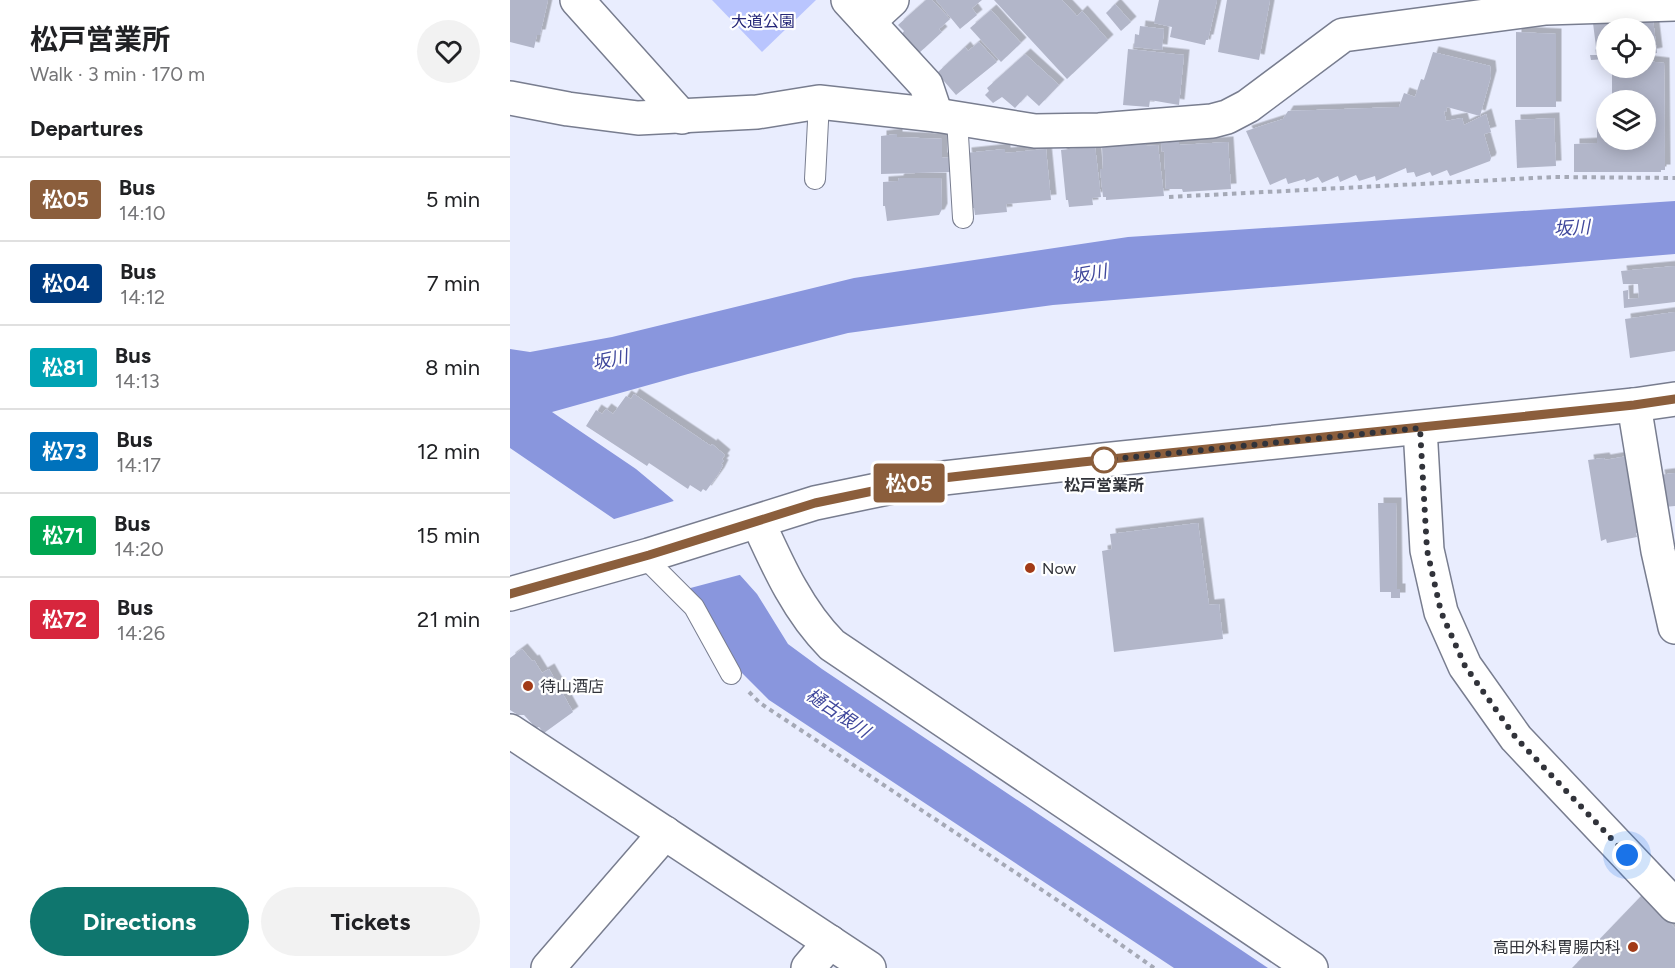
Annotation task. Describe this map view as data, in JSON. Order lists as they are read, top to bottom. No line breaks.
{"water":["坂川","樋古根川"],"parks":["大道公園"],"places":["松戸営業所","Now","待山酒店","高田外科胃腸内科"],"lines":["bus line 松05"],"page":{"heading":[["松戸営業所","Walk · 3 min · 170 m"],"Departures"],"on_map":"松05","list":[{"mark":"松05","name":"Bus","note":"14:10","value":"5 min"},{"mark":"松04","name":"Bus","note":"14:12","value":"7 min"},{"mark":"松81","name":"Bus","note":"14:13","value":"8 min"},{"mark":"松73","name":"Bus","note":"14:17","value":"12 min"},{"mark":"松71","name":"Bus","note":"14:20","value":"15 min"},{"mark":"松72","name":"Bus","note":"14:26","value":"21 min"}],"buttons":["Directions","Tickets"]}}
